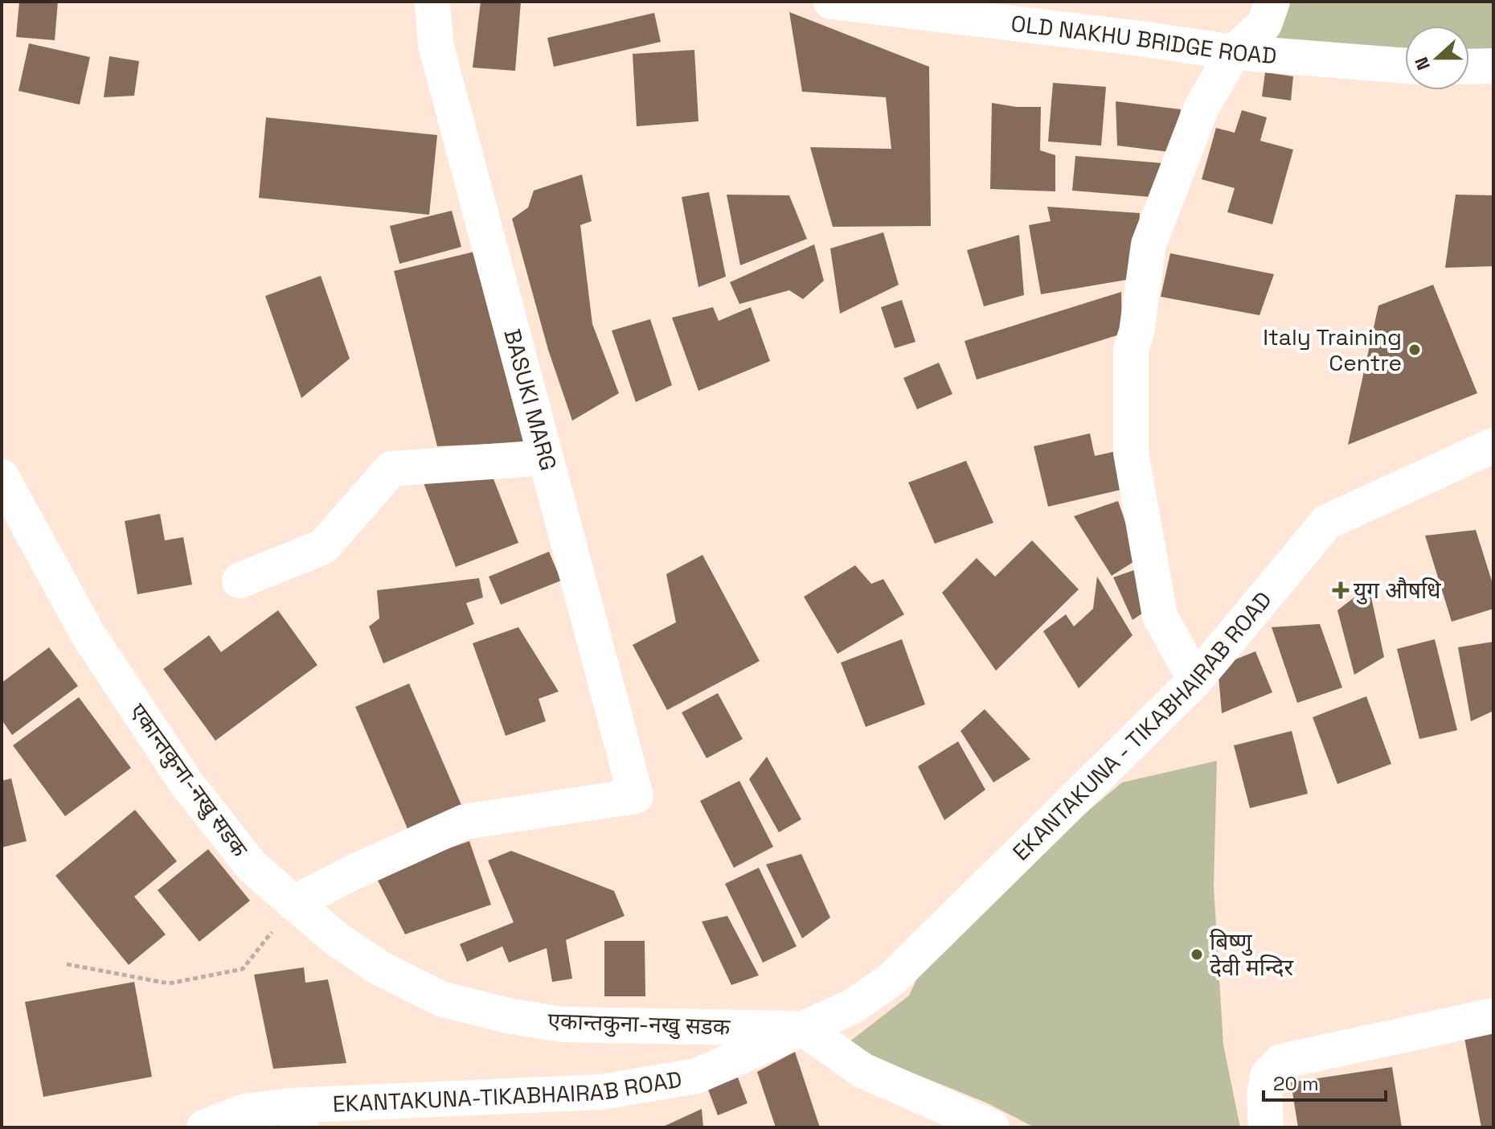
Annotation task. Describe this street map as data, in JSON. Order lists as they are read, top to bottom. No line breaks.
{"streets":{"street":["OLD NAKHU BRIDGE ROAD","BASUKI MARG","EKANTAKUNA - TIKABHAIRAB ROAD","एकान्तकुना-नखु सडक","EKANTAKUNA-TIKABHAIRAB ROAD"]},"crossings":[["BASUKI MARG","एकान्तकुना-नखु सडक"],["EKANTAKUNA - TIKABHAIRAB ROAD","एकान्तकुना-नखु सडक"],["EKANTAKUNA - TIKABHAIRAB ROAD","EKANTAKUNA-TIKABHAIRAB ROAD"],["एकान्तकुना-नखु सडक","EKANTAKUNA-TIKABHAIRAB ROAD"]],"places":{"other":["Italy Training Centre","बिष्णु देवी मन्दिर"],"health":["युग औषधि"]},"scale_bar":"20 m","north":"left"}
